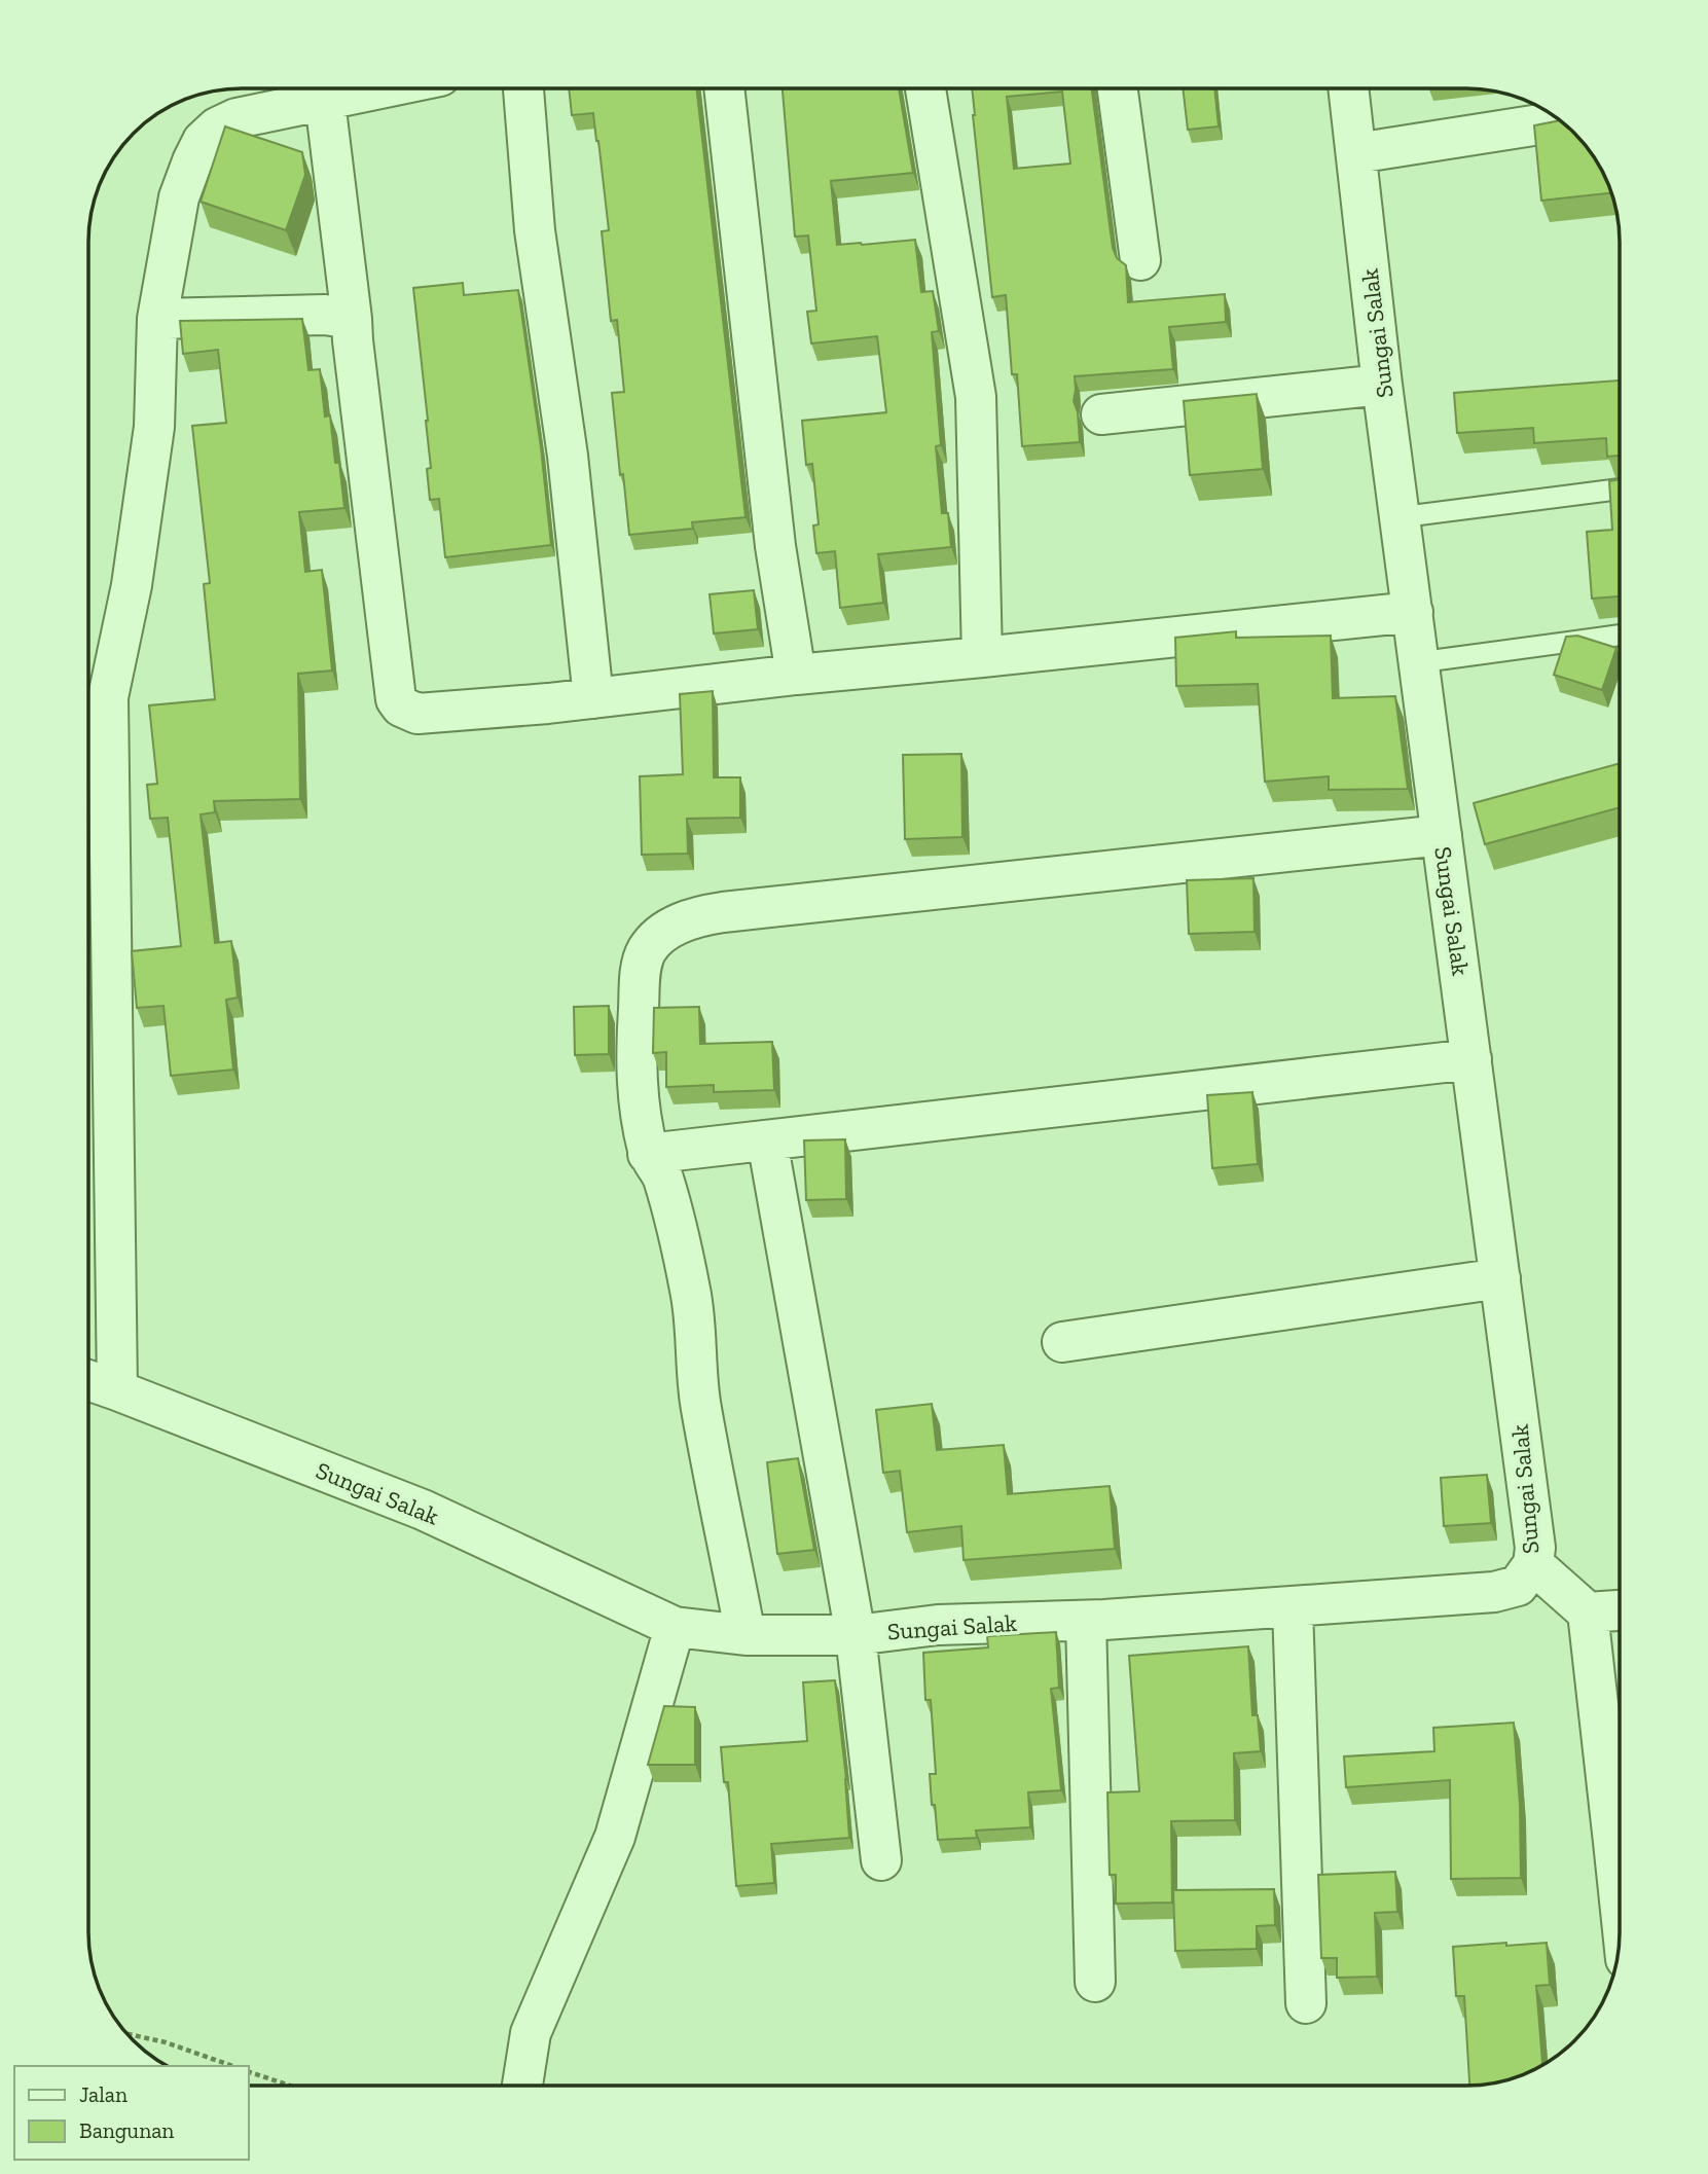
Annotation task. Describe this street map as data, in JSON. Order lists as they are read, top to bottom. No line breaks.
{"streets":{"street":["Sungai Salak"]},"legend":["Jalan","Bangunan"]}
